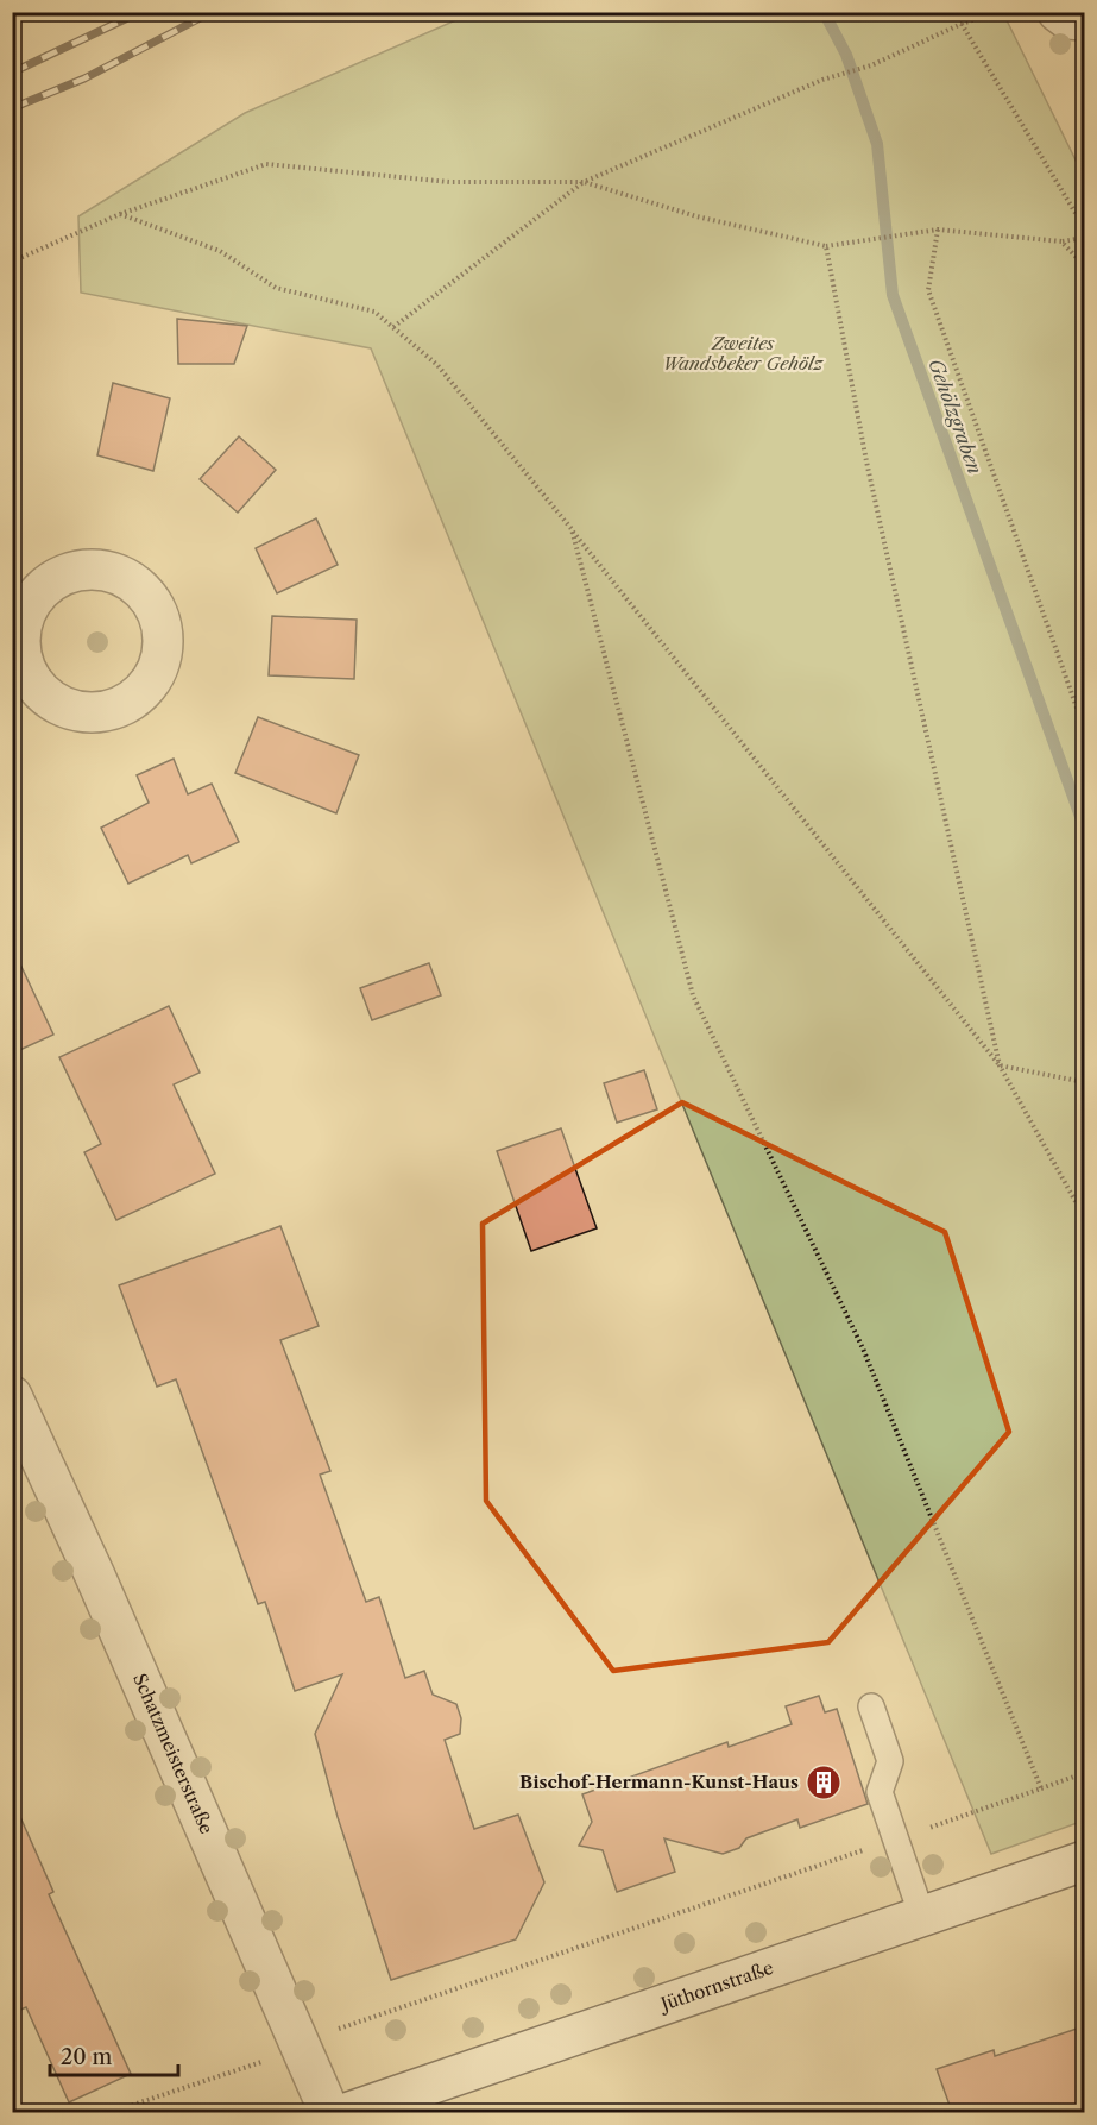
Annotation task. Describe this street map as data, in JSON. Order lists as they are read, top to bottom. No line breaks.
{"streets":{"street":["Schatzmeisterstraße","Jüthornstraße"]},"water":["Gehölzgraben"],"parks":["Zweites Wandsbeker Gehölz"],"places":{"building":["Bischof-Hermann-Kunst-Haus"]},"scale_bar":"20 m"}
